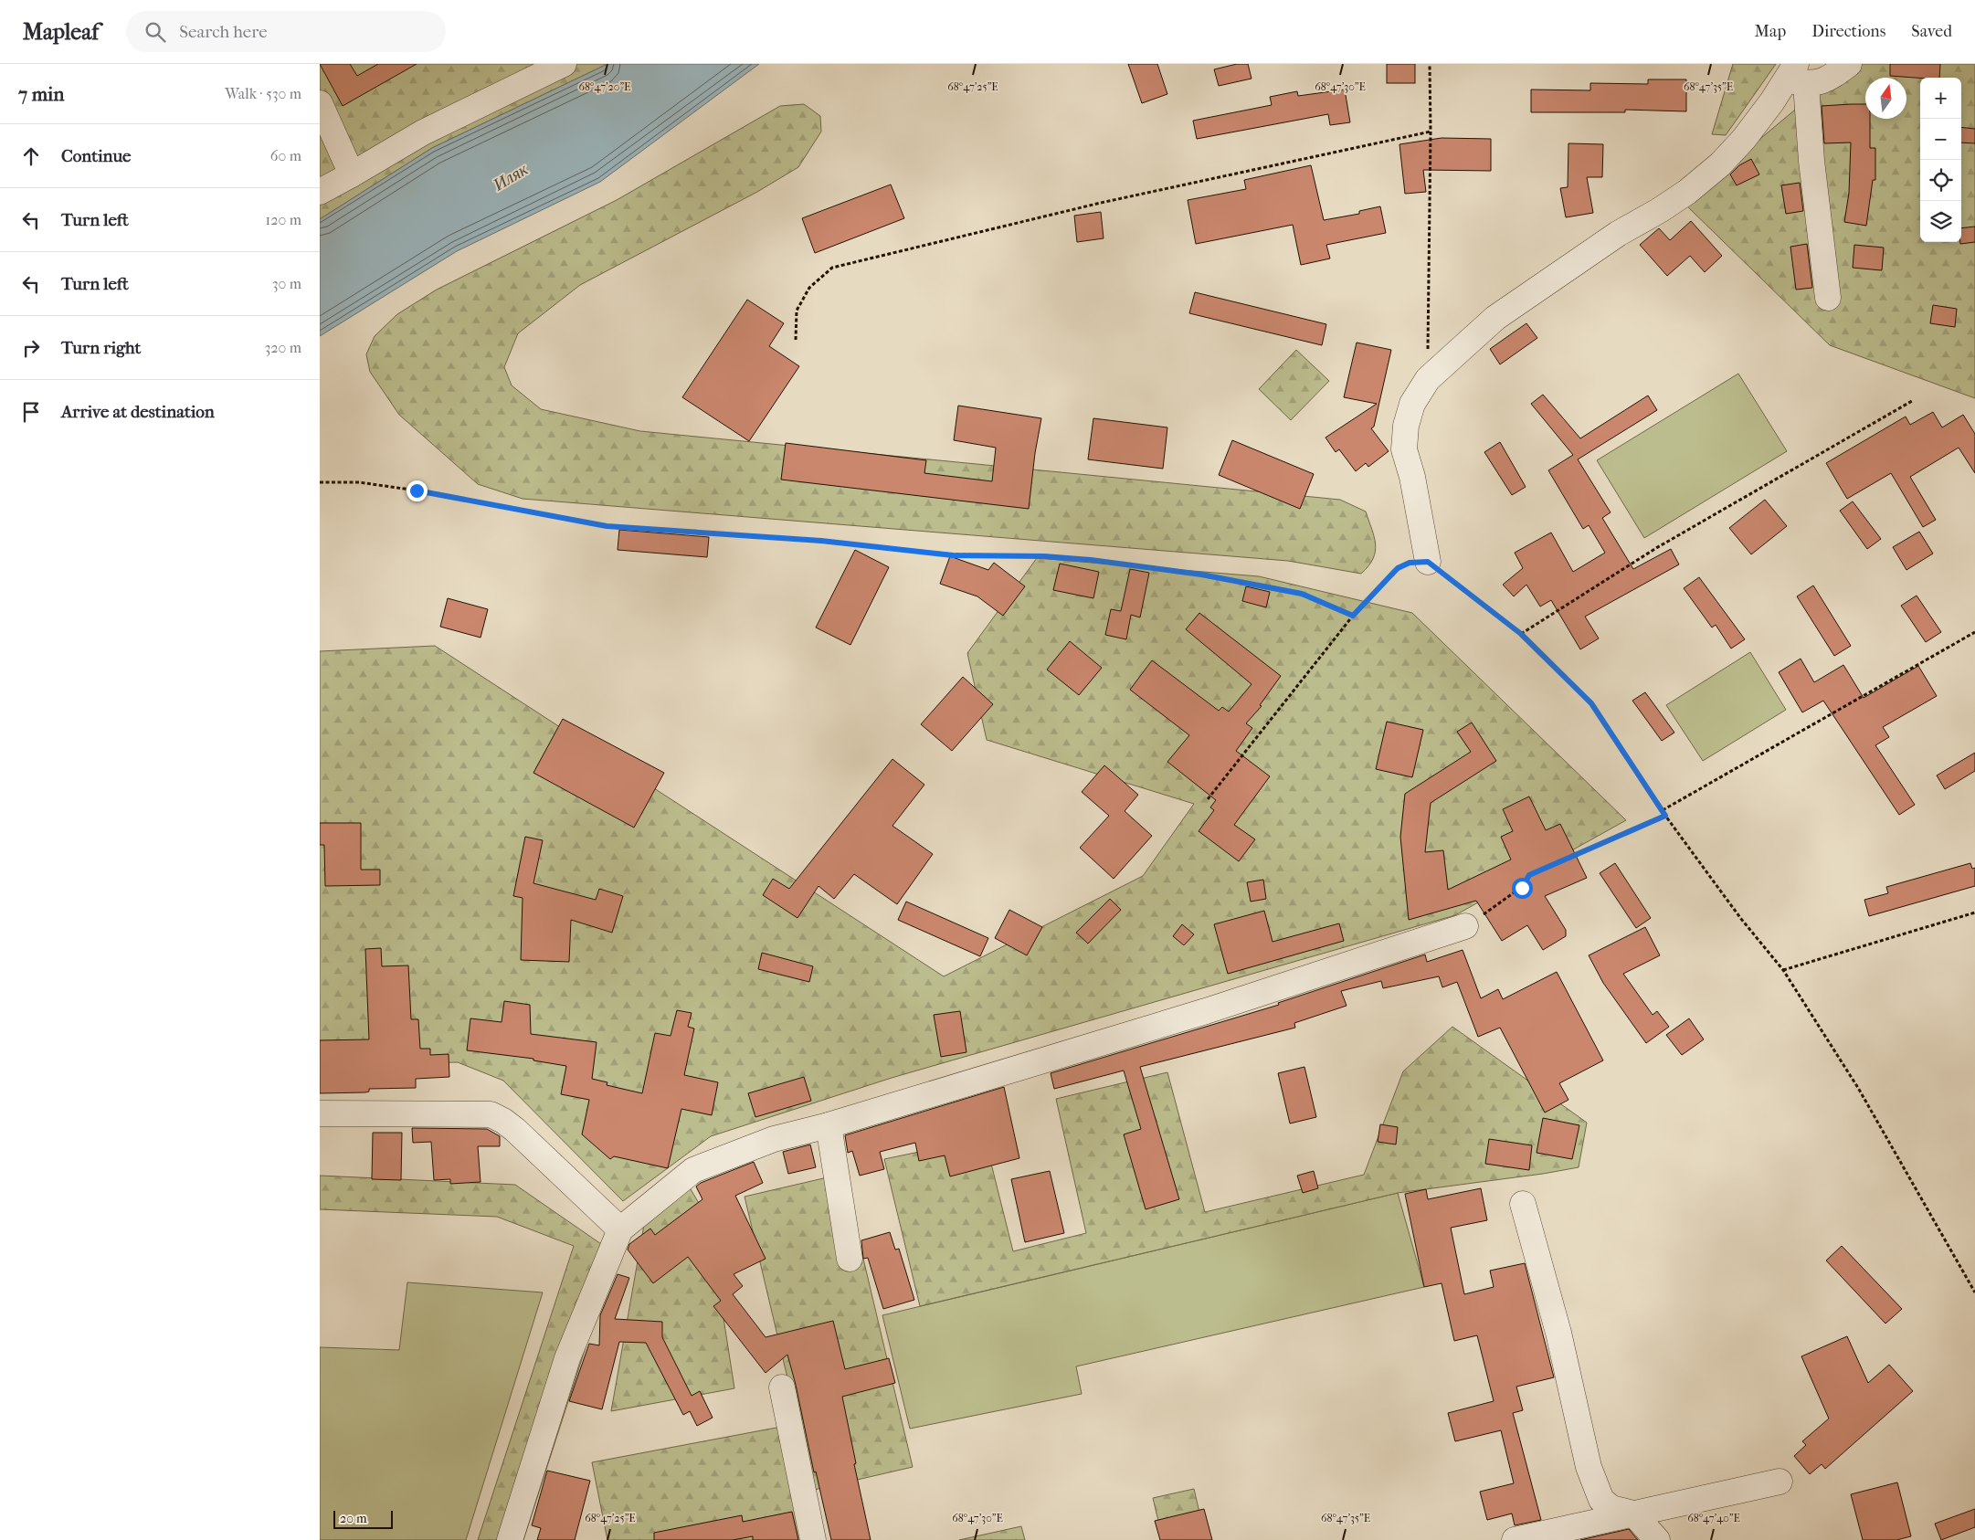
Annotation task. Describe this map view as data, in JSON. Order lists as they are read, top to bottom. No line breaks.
{"water":["Иляк"],"scale_bar":"20 m","north":"top","page":{"header":"Mapleaf","search":"Search here","nav":["Map","Directions","Saved"],"heading":["7 min","Walk · 530 m"],"map_buttons":["+","−"],"list":[["Continue","60 m"],["Turn left","120 m"],["Turn left","30 m"],["Turn right","320 m"],"Arrive at destination"],"scale":"20 m"},"coordinates":["68°47'25\"E","68°47'30\"E","68°47'35\"E","68°47'20\"E","68°47'40\"E"]}
